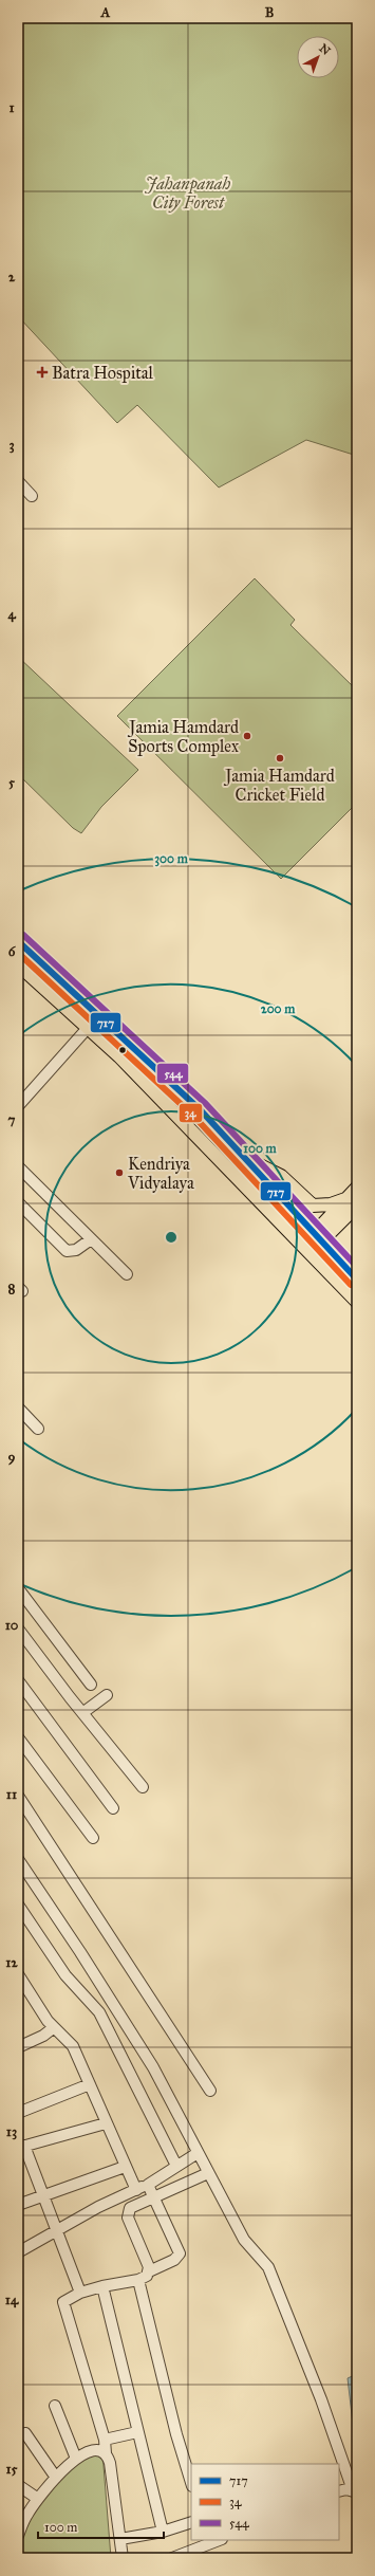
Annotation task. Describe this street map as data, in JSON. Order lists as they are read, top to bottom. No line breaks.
{"parks":["Jahanpanah City Forest"],"places":{"health":["Batra Hospital"],"other":["Jamia Hamdard Sports Complex","Jamia Hamdard Cricket Field","Kendriya Vidyalaya"]},"lines":["transit line 544","transit line 717","transit line 34"],"legend":["717","34","544"],"scale_bar":"100 m","north":"top right","grid":{"columns":["A","B"],"rows":["1","2","3","4","5","6","7","8","9","10","11","12","13","14","15"]},"rings":["300 m","200 m","100 m"]}
